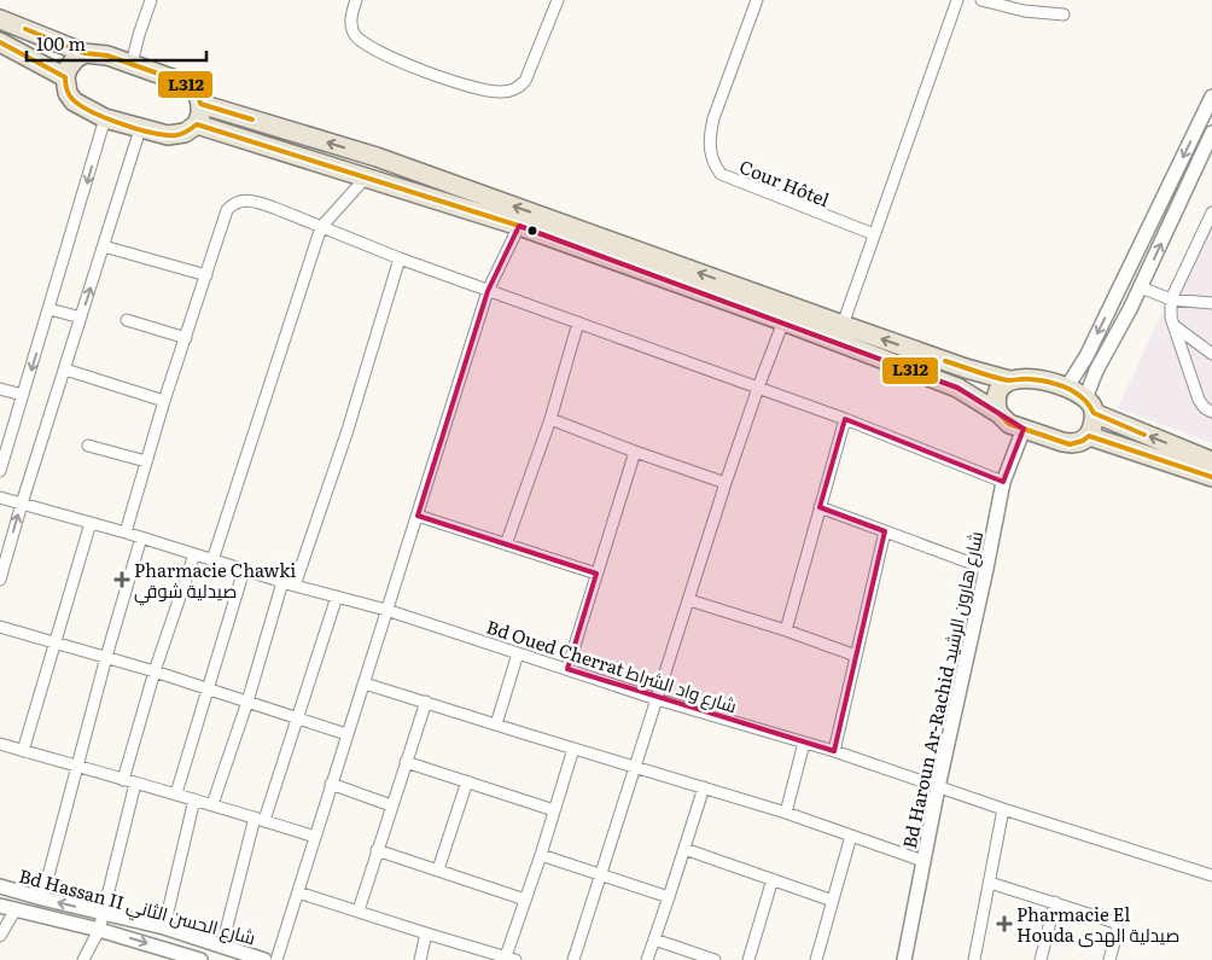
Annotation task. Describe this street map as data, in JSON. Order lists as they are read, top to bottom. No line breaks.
{"streets":{"street":["Cour Hôtel","Bd Oued Cherrat شارع واد الشراط","Bd Haroun Ar-Rachid شارع هارون الرشيد","Bd Hassan II شارع الحسن الثاني"]},"crossings":[["Bd Oued Cherrat شارع واد الشراط","Bd Haroun Ar-Rachid شارع هارون الرشيد"]],"places":{"health":["Pharmacie Chawki صيدلية شوقي","Pharmacie El Houda صيدلية الهدى"]},"lines":["transit line L312"],"scale_bar":"100 m"}
